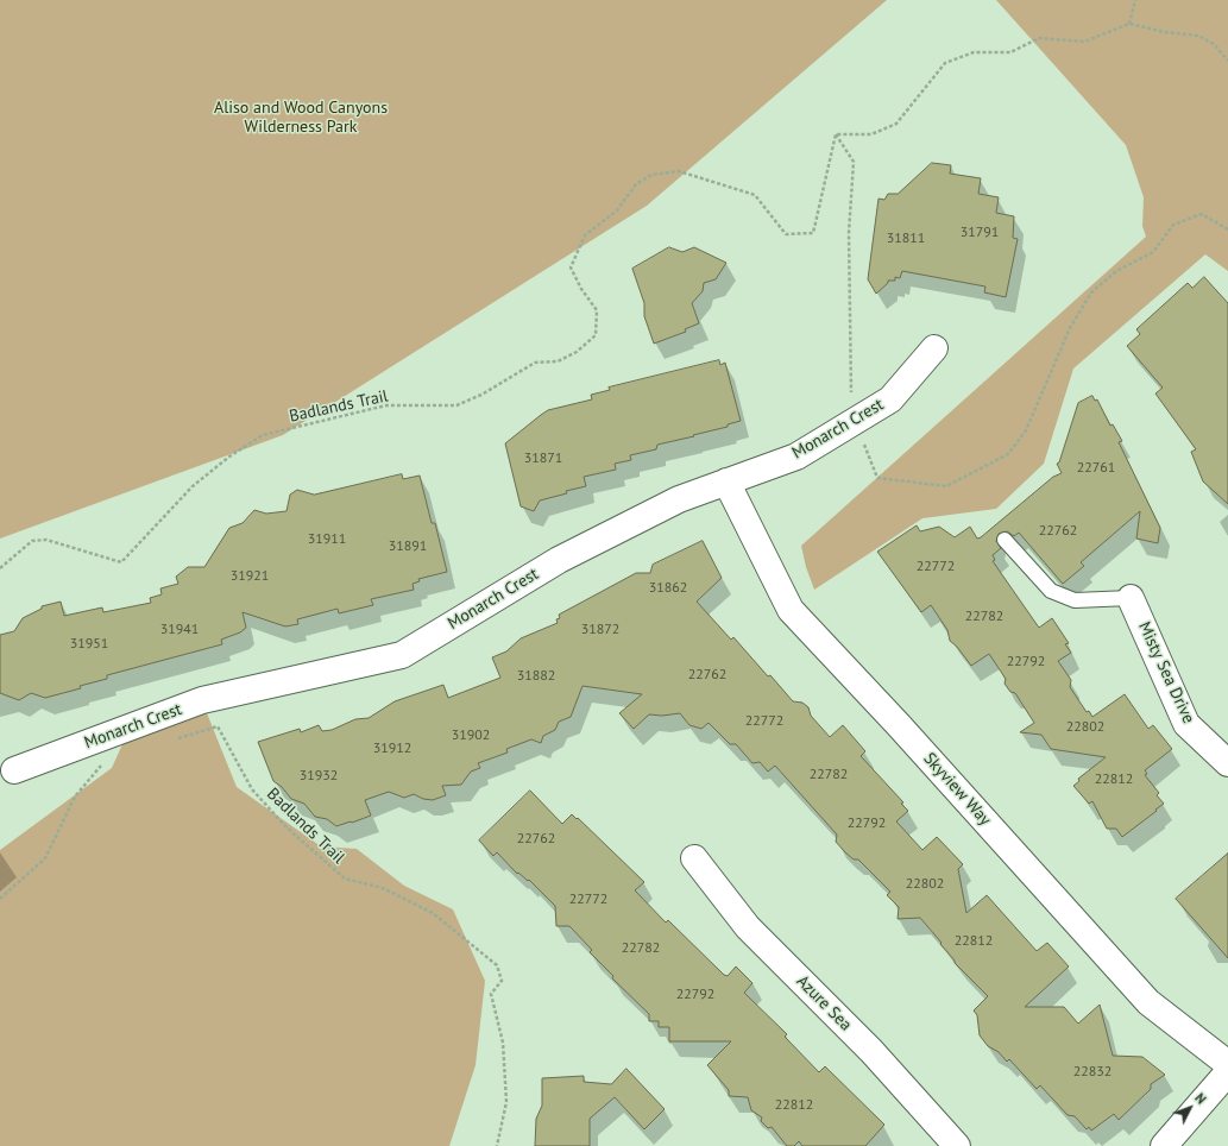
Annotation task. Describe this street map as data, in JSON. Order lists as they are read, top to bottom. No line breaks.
{"streets":{"street":["Monarch Crest","Misty Sea Drive","Skyview Way","Azure Sea"],"path":["Badlands Trail"]},"crossings":[["Monarch Crest","Skyview Way"]],"parks":["Aliso and Wood Canyons Wilderness Park"],"house_numbers":["31791","31811","31871","22761","22762","31911","31891","22772","31921","31862","22782","31941","31872","31951","22792","22762","31882","22772","22802","31902","31912","22782","31932","22812","22792","22762","22802","22772","22812","22782","22792","22832","22812"],"north":"top right"}
